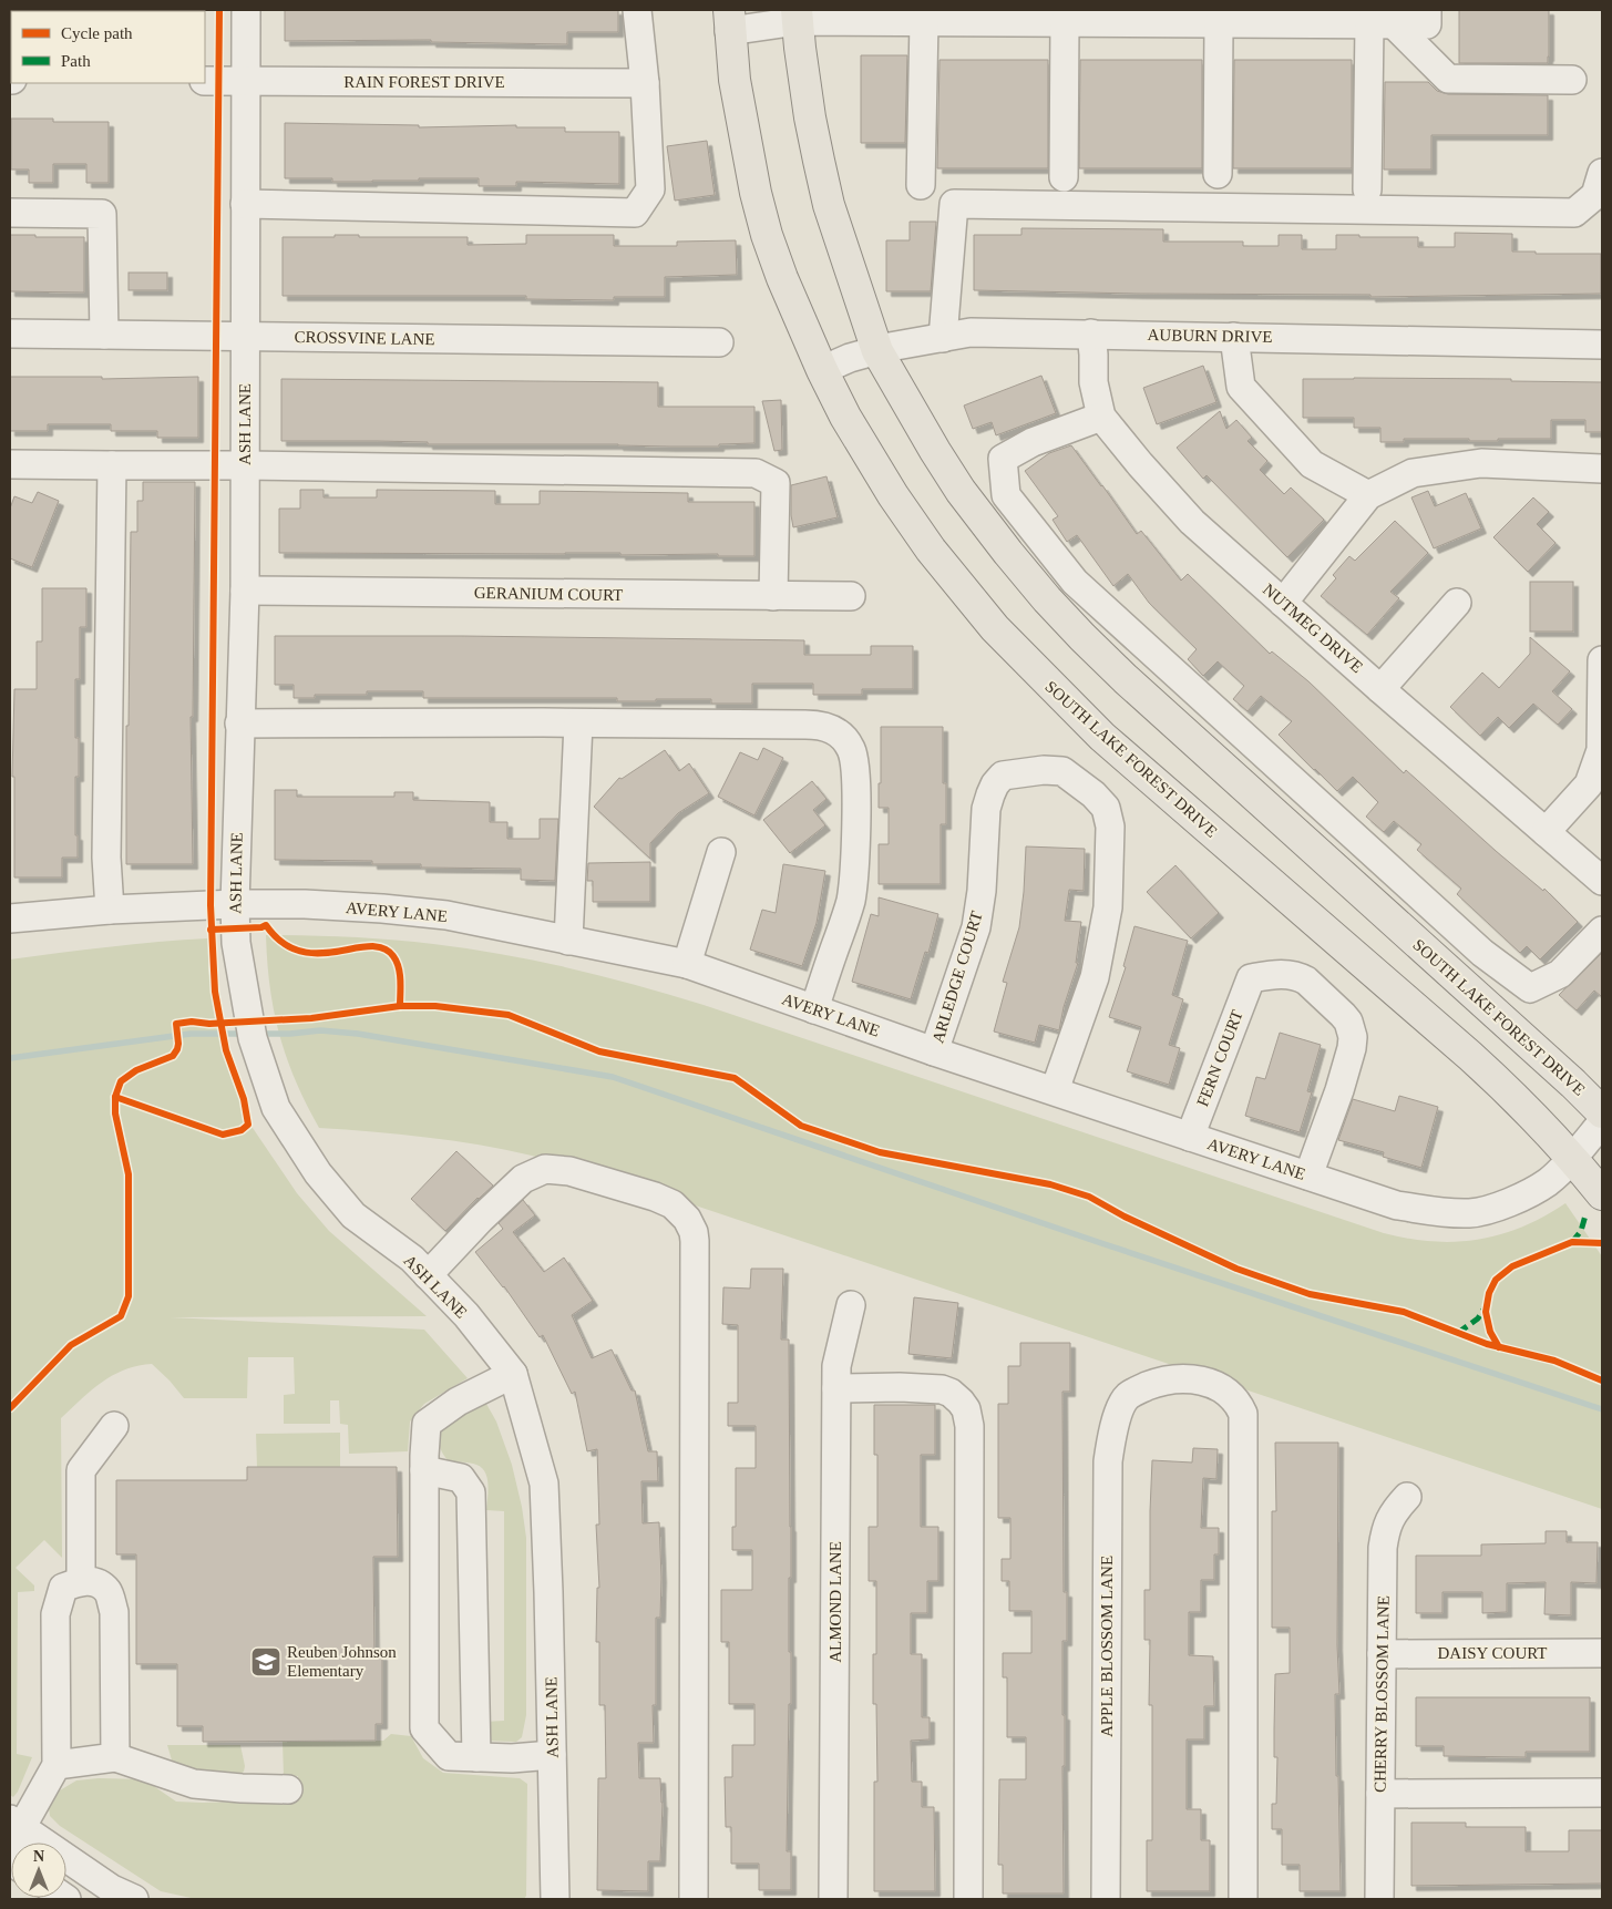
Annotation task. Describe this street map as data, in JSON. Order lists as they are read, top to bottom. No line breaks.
{"streets":{"main road":["SOUTH LAKE FOREST DRIVE"],"street":["RAIN FOREST DRIVE","AUBURN DRIVE","CROSSVINE LANE","ASH LANE","GERANIUM COURT","NUTMEG DRIVE","AVERY LANE","ARLEDGE COURT","FERN COURT","ALMOND LANE","APPLE BLOSSOM LANE","DAISY COURT","CHERRY BLOSSOM LANE"]},"crossings":[["RAIN FOREST DRIVE","ASH LANE"],["AUBURN DRIVE","NUTMEG DRIVE"],["AUBURN DRIVE","SOUTH LAKE FOREST DRIVE"],["CROSSVINE LANE","ASH LANE"],["ASH LANE","GERANIUM COURT"],["ASH LANE","AVERY LANE"],["SOUTH LAKE FOREST DRIVE","AVERY LANE"],["AVERY LANE","ARLEDGE COURT"],["AVERY LANE","FERN COURT"],["DAISY COURT","CHERRY BLOSSOM LANE"]],"places":{"school or university":["Reuben Johnson Elementary"]},"legend":["Cycle path","Path"],"north":"top"}
